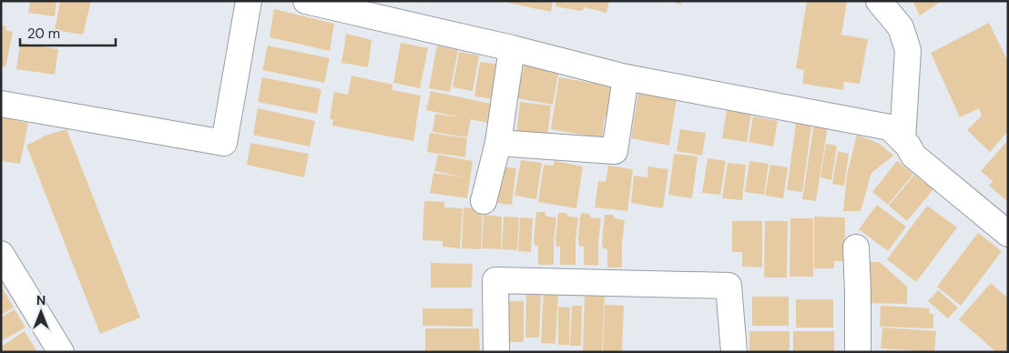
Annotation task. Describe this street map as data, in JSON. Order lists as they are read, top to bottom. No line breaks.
{"scale_bar":"20 m","north":"top"}
